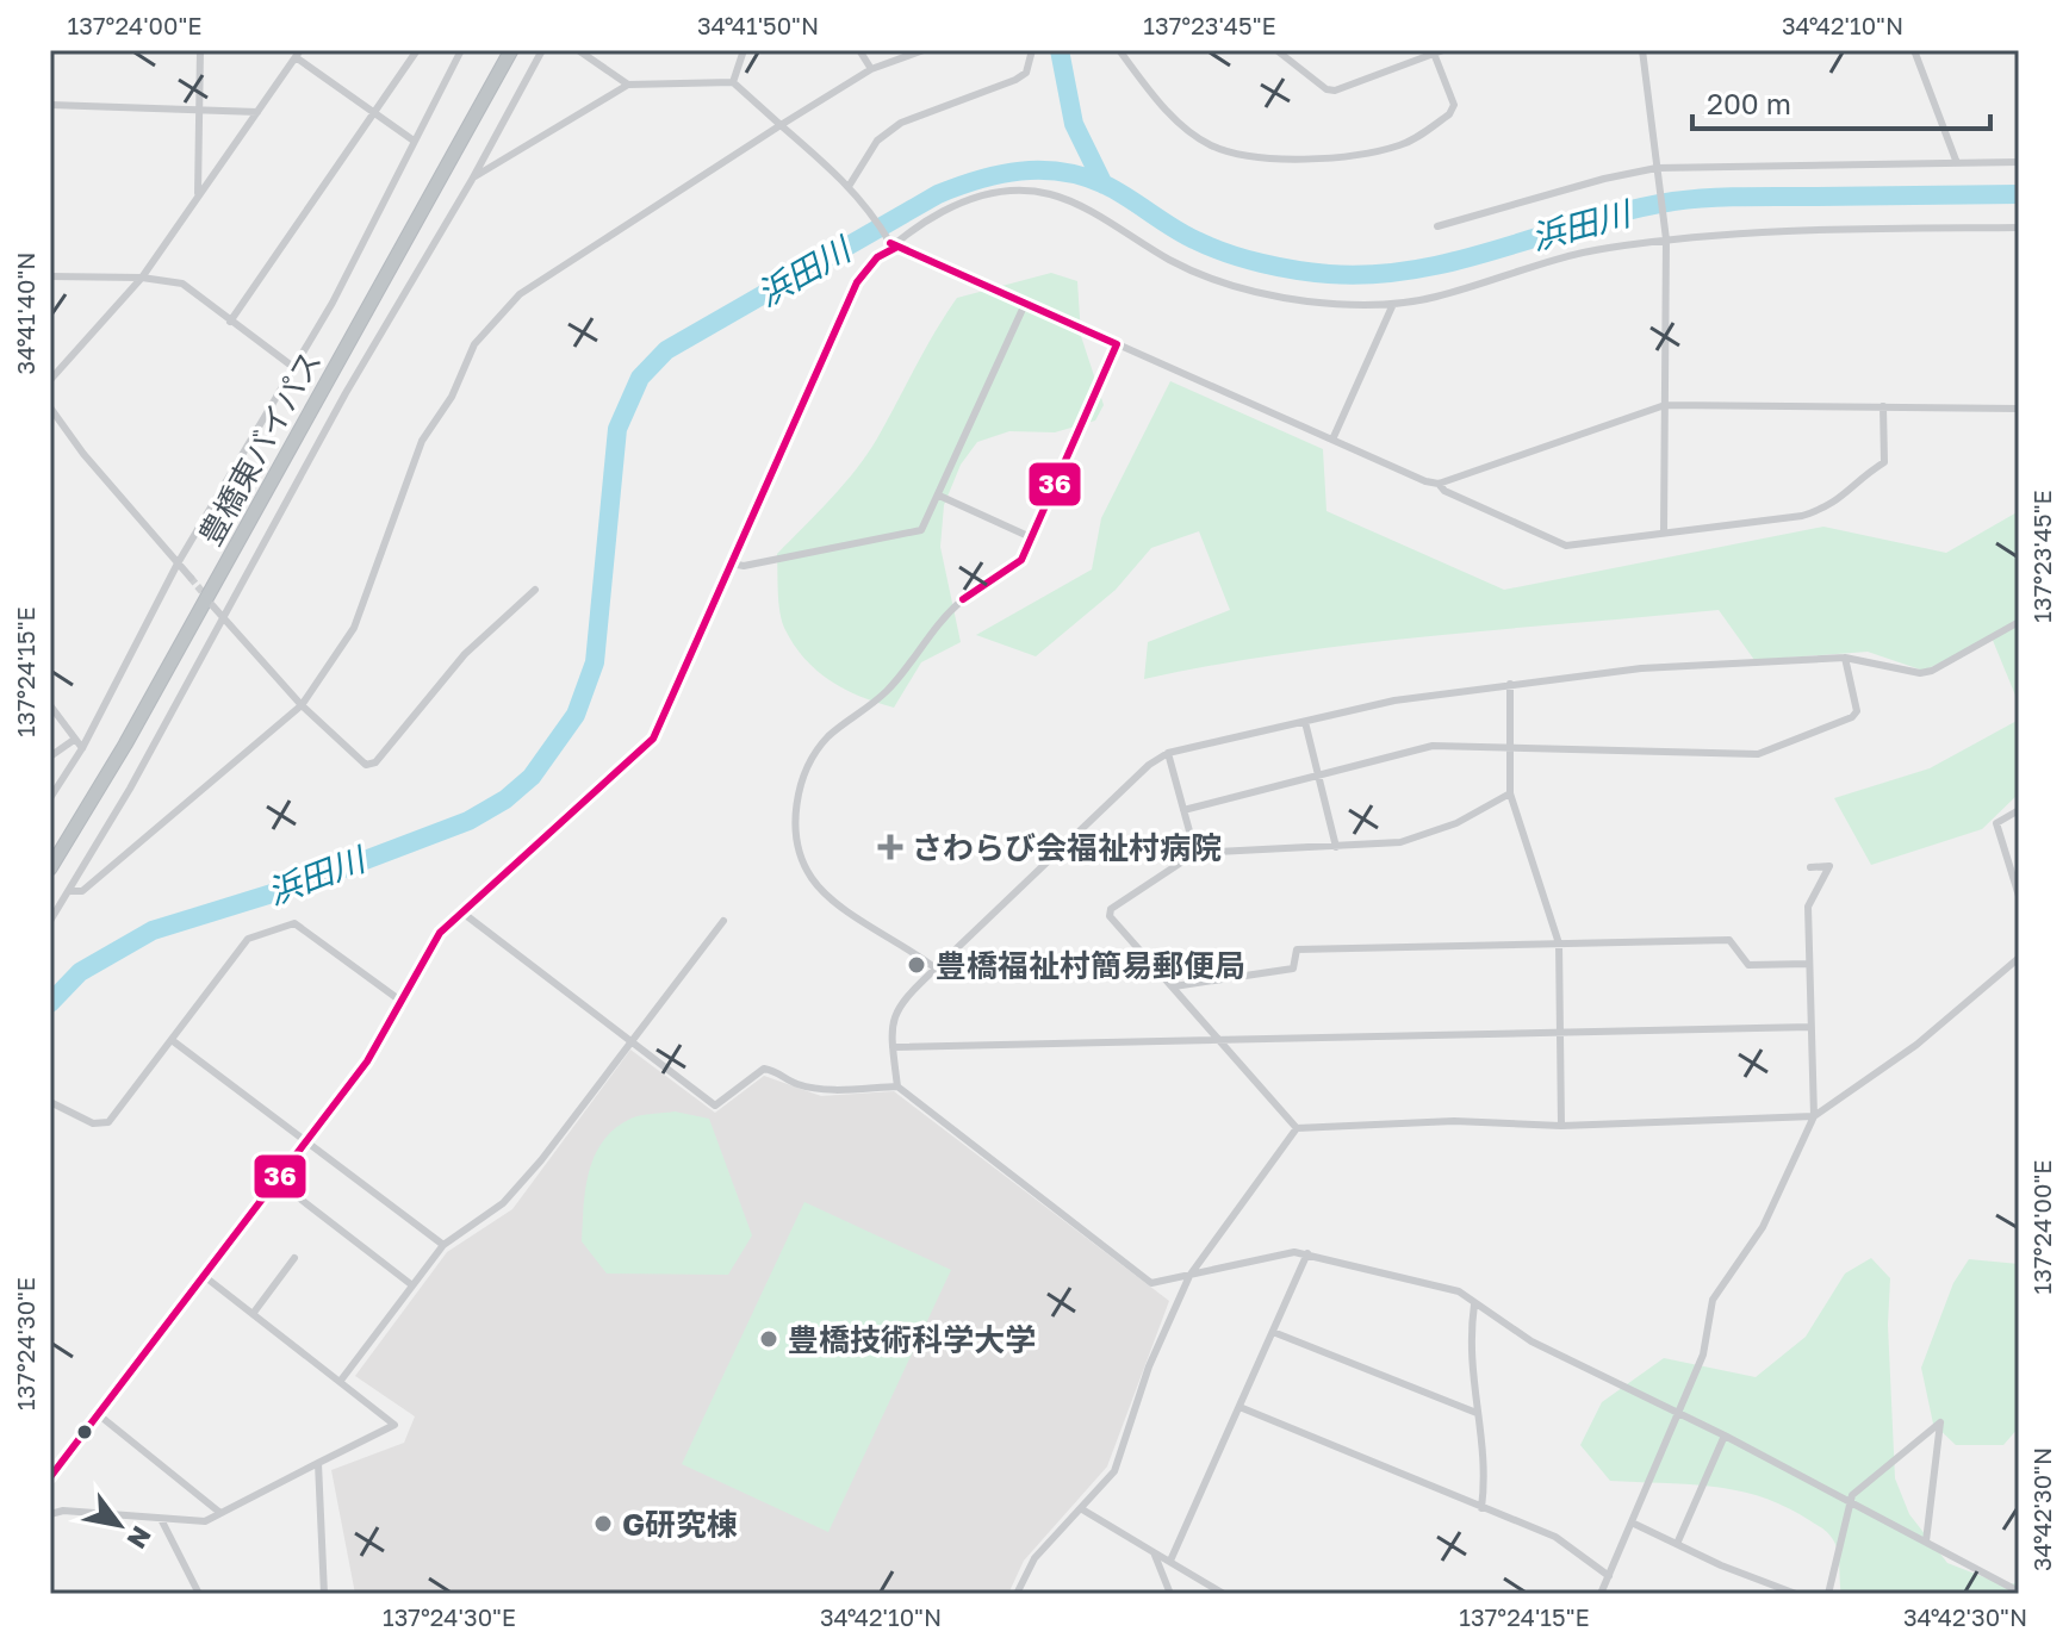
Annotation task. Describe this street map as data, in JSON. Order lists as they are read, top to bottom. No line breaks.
{"streets":{"highway":["豊橋東バイパス"]},"water":["浜田川"],"places":{"health":["さわらび会福祉村病院"],"other":["豊橋福祉村簡易郵便局","豊橋技術科学大学","G研究棟"]},"lines":["transit line 36"],"scale_bar":"200 m","north":"bottom right","coordinates":["137°24'00\"E","34°41'50\"N","137°23'45\"E","34°42'10\"N","34°41'40\"N","137°24'15\"E","137°24'30\"E","34°42'30\"N"]}
